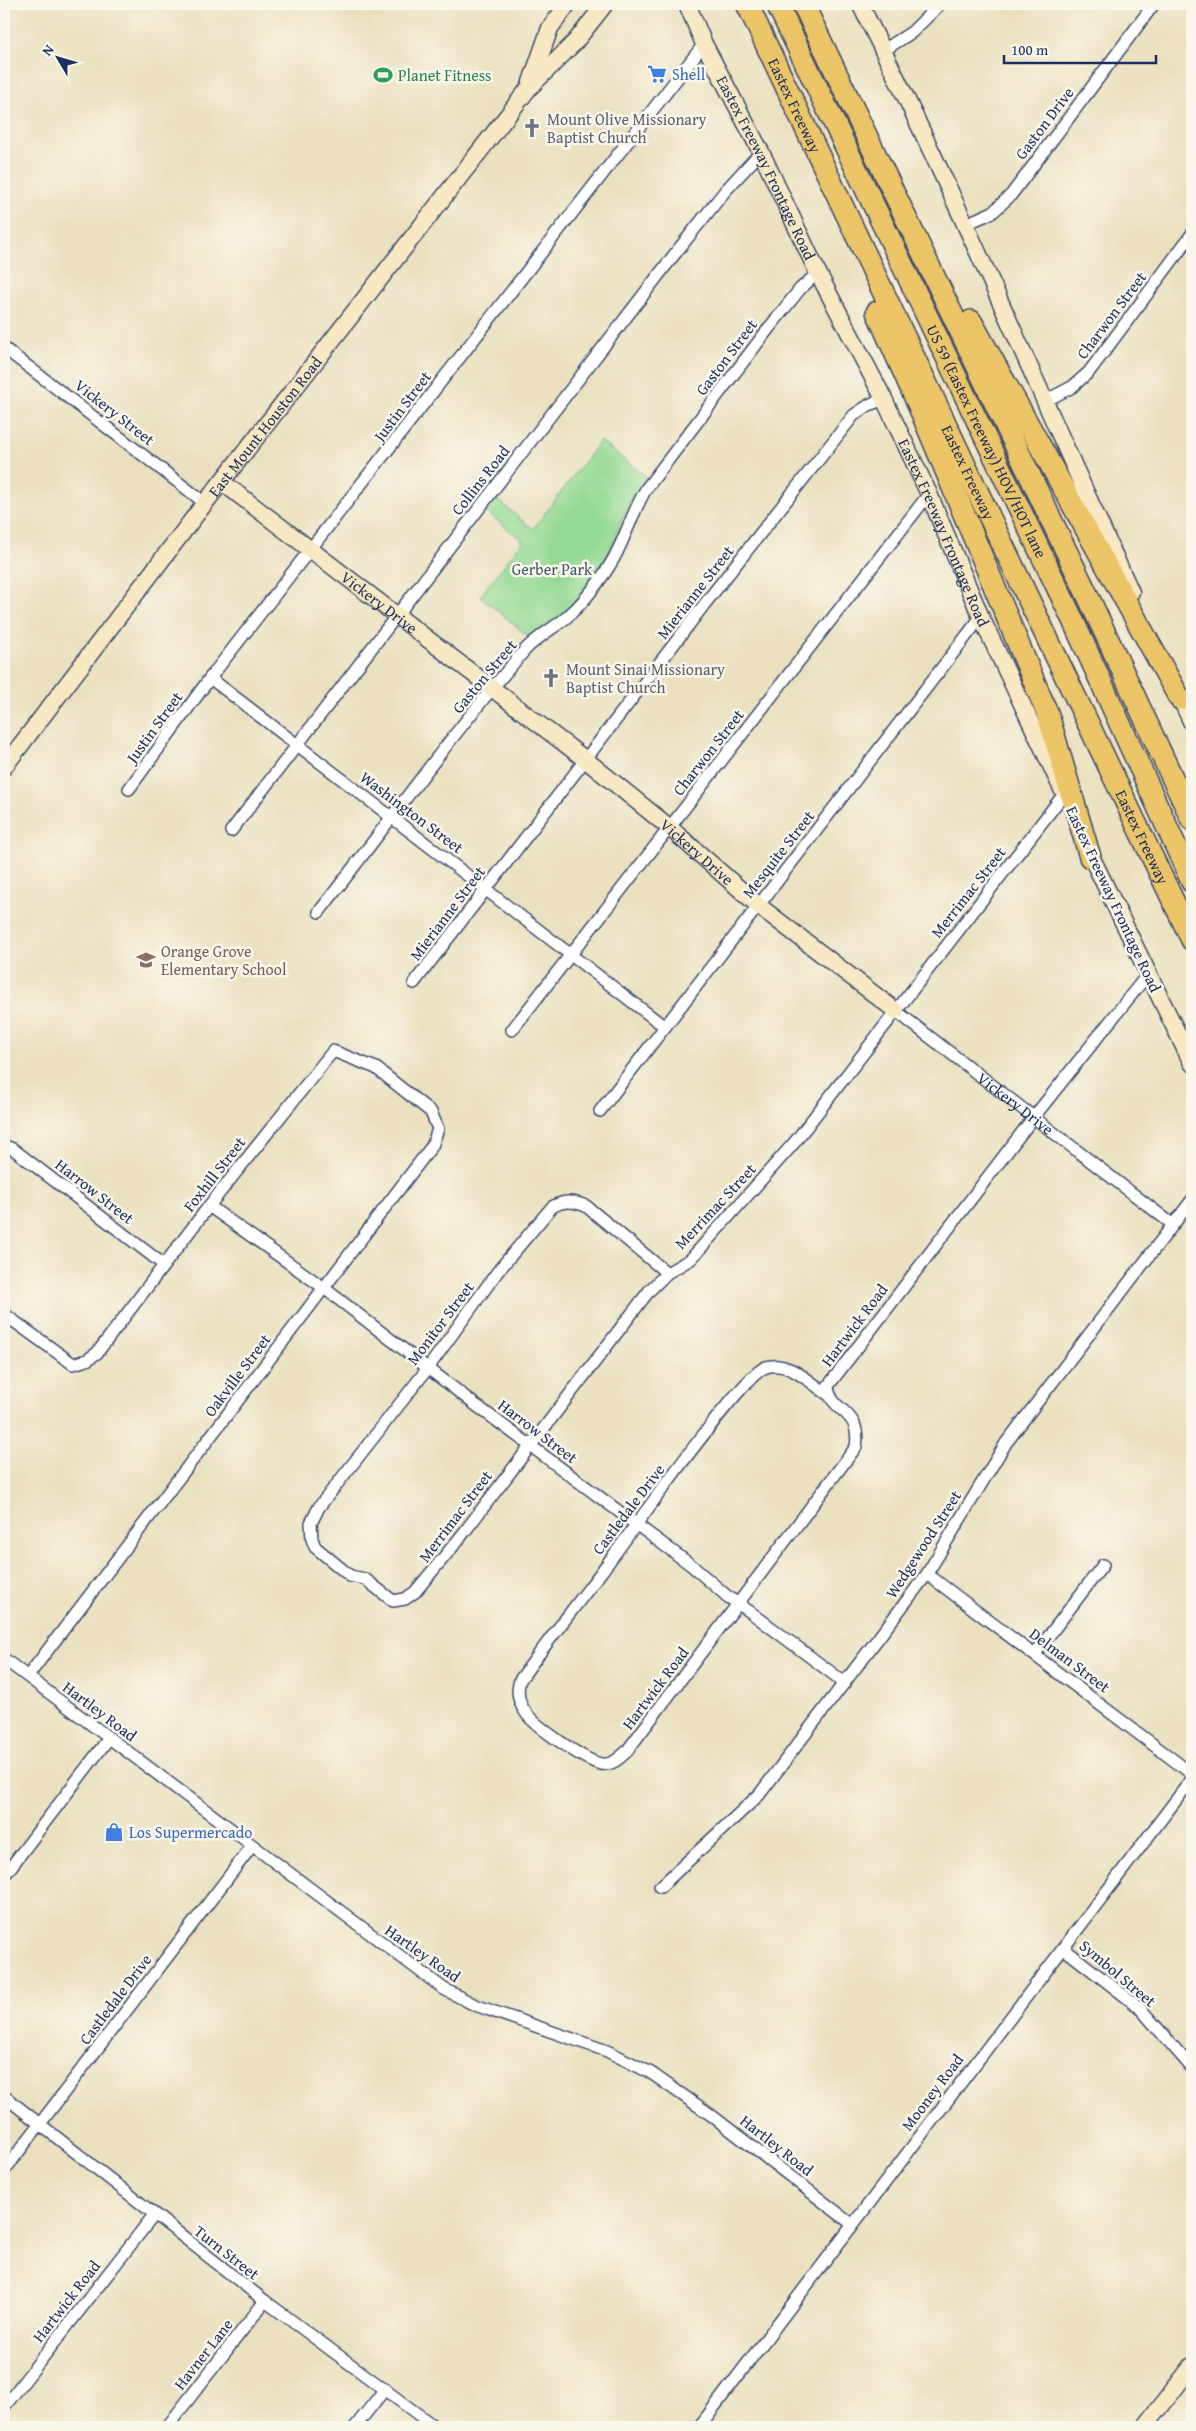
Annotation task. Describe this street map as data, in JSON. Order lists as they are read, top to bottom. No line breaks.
{"streets":{"highway":["Eastex Freeway","US 59 (Eastex Freeway) HOV/HOT lane"],"main road":["Eastex Freeway Frontage Road","East Mount Houston Road","Vickery Drive"],"street":["Gaston Drive","Charwon Street","Gaston Street","Justin Street","Vickery Street","Collins Road","Mierianne Street","Washington Street","Mesquite Street","Merrimac Street","Foxhill Street","Harrow Street","Monitor Street","Hartwick Road","Oakville Street","Castledale Drive","Wedgewood Street","Delman Street","Hartley Road","Symbol Street","Mooney Road","Turn Street","Havner Lane"]},"crossings":[["Eastex Freeway Frontage Road","Charwon Street"],["Eastex Freeway Frontage Road","Gaston Street"],["Eastex Freeway Frontage Road","Justin Street"],["Eastex Freeway Frontage Road","Collins Road"],["Eastex Freeway Frontage Road","Mierianne Street"],["Eastex Freeway Frontage Road","Mesquite Street"],["Eastex Freeway Frontage Road","Merrimac Street"],["Eastex Freeway Frontage Road","Hartwick Road"],["Charwon Street","Vickery Drive"],["Charwon Street","Washington Street"],["Gaston Street","Vickery Drive"],["Gaston Street","Washington Street"],["Justin Street","Vickery Drive"],["Justin Street","Washington Street"],["Vickery Street","East Mount Houston Road"],["East Mount Houston Road","Vickery Drive"],["Collins Road","Vickery Drive"],["Collins Road","Washington Street"],["Mierianne Street","Vickery Drive"],["Mierianne Street","Washington Street"],["Vickery Drive","Mesquite Street"],["Vickery Drive","Merrimac Street"],["Vickery Drive","Hartwick Road"],["Vickery Drive","Wedgewood Street"],["Washington Street","Mesquite Street"],["Merrimac Street","Harrow Street"],["Merrimac Street","Monitor Street"],["Foxhill Street","Harrow Street"],["Foxhill Street","Oakville Street"],["Harrow Street","Monitor Street"],["Harrow Street","Hartwick Road"],["Harrow Street","Oakville Street"],["Harrow Street","Castledale Drive"],["Harrow Street","Wedgewood Street"],["Hartwick Road","Castledale Drive"],["Hartwick Road","Turn Street"],["Oakville Street","Hartley Road"],["Castledale Drive","Hartley Road"],["Castledale Drive","Turn Street"],["Wedgewood Street","Delman Street"],["Hartley Road","Mooney Road"],["Symbol Street","Mooney Road"],["Turn Street","Havner Lane"]],"parks":["Gerber Park"],"places":{"supermarket":["Shell"],"sports":["Planet Fitness"],"church":["Mount Olive Missionary Baptist Church","Mount Sinai Missionary Baptist Church"],"school or university":["Orange Grove Elementary School"],"shop":["Los Supermercado"]},"scale_bar":"100 m","north":"top left"}
